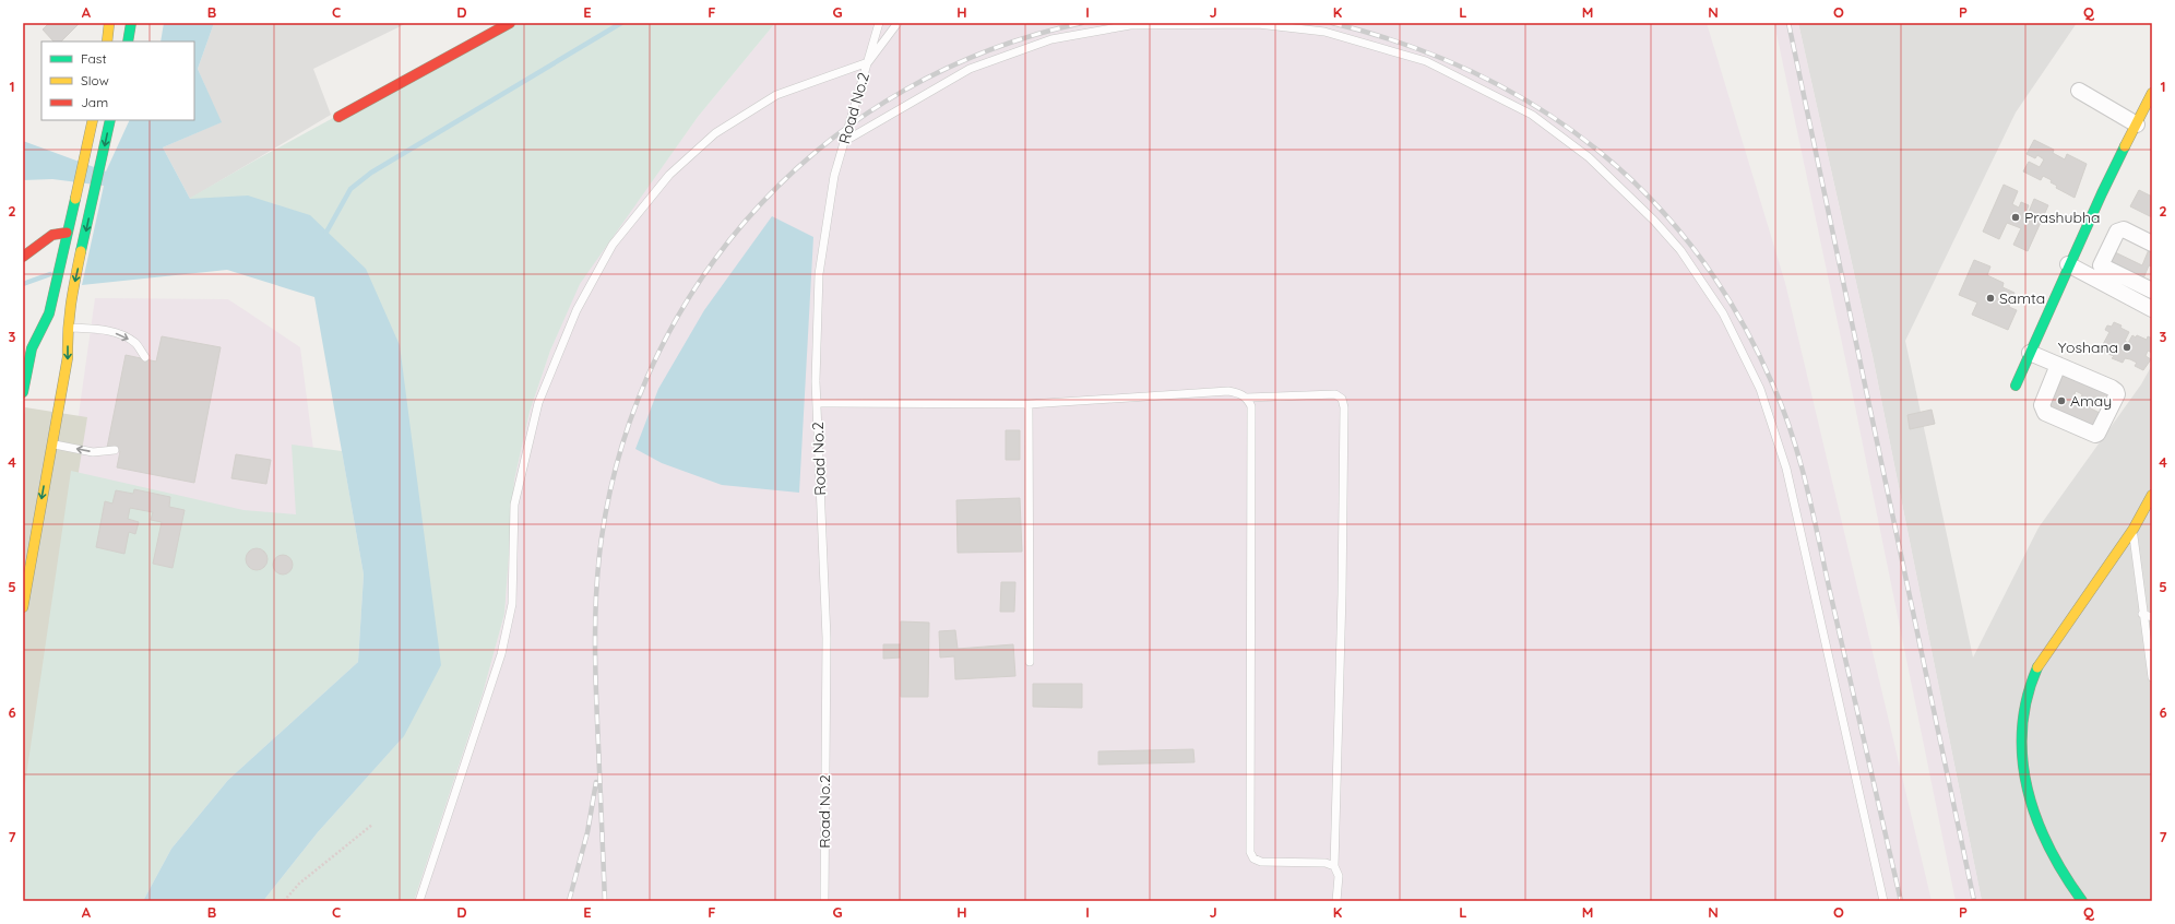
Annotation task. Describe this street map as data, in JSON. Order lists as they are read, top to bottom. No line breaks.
{"streets":{"lane":["Road No.2"]},"places":["Prashubha","Samta","Yoshana","Amay"],"legend":["Fast","Slow","Jam"],"grid":{"columns":["A","B","C","D","E","F","G","H","I","J","K","L","M","N","O","P","Q"],"rows":["1","2","3","4","5","6","7"]}}
